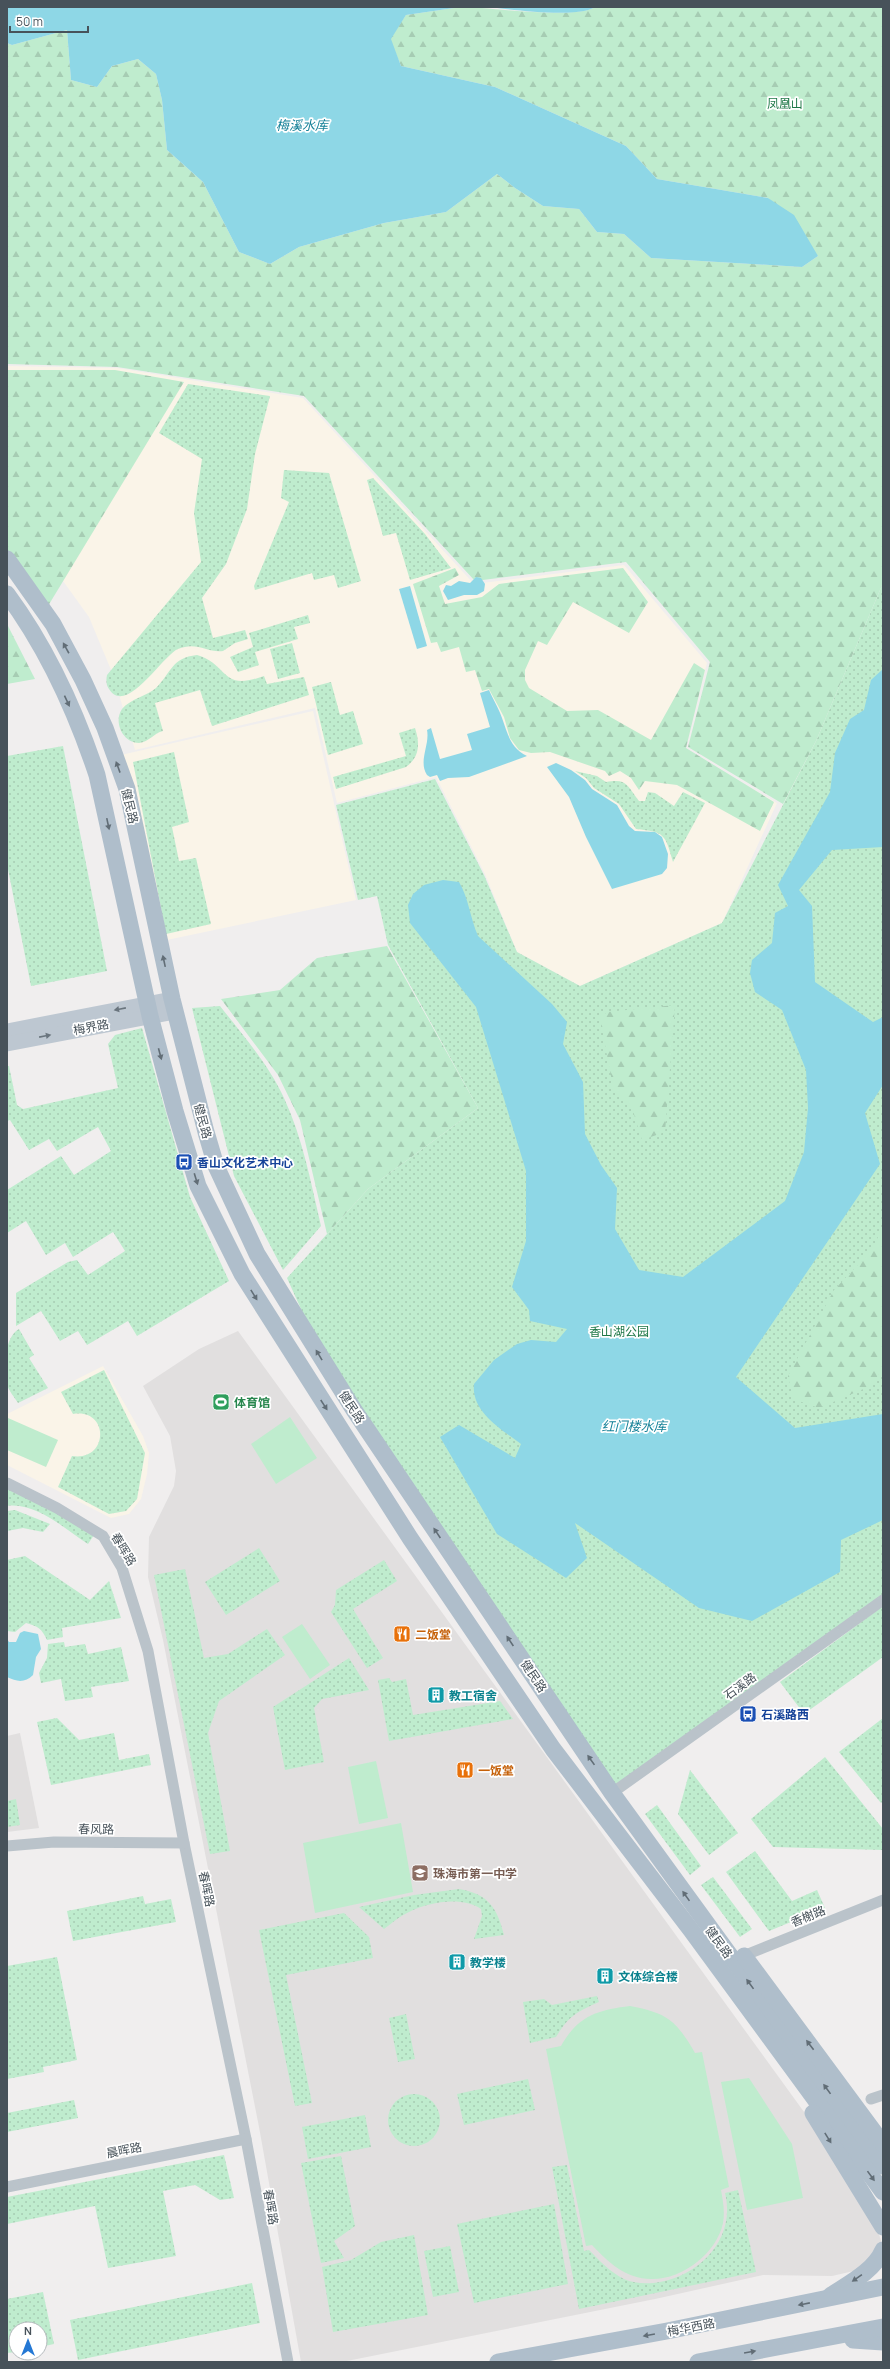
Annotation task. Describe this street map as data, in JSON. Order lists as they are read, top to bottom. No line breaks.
{"streets":{"main road":["健民路","梅界路","梅华西路"],"street":["春晖路","石溪路","春风路","香榭路","晨晖路"]},"crossings":[["健民路","梅界路"],["健民路","石溪路"],["春晖路","春风路"],["春晖路","晨晖路"]],"water":["梅溪水库","红门楼水库"],"parks":["凤凰山","香山湖公园"],"places":{"bus stop":["香山文化艺术中心","石溪路西"],"sports":["体育馆"],"restaurant":["二饭堂","一饭堂"],"building":["教工宿舍","教学楼","文体综合楼"],"school or university":["珠海市第一中学"]},"scale_bar":"50 m","north":"top"}
